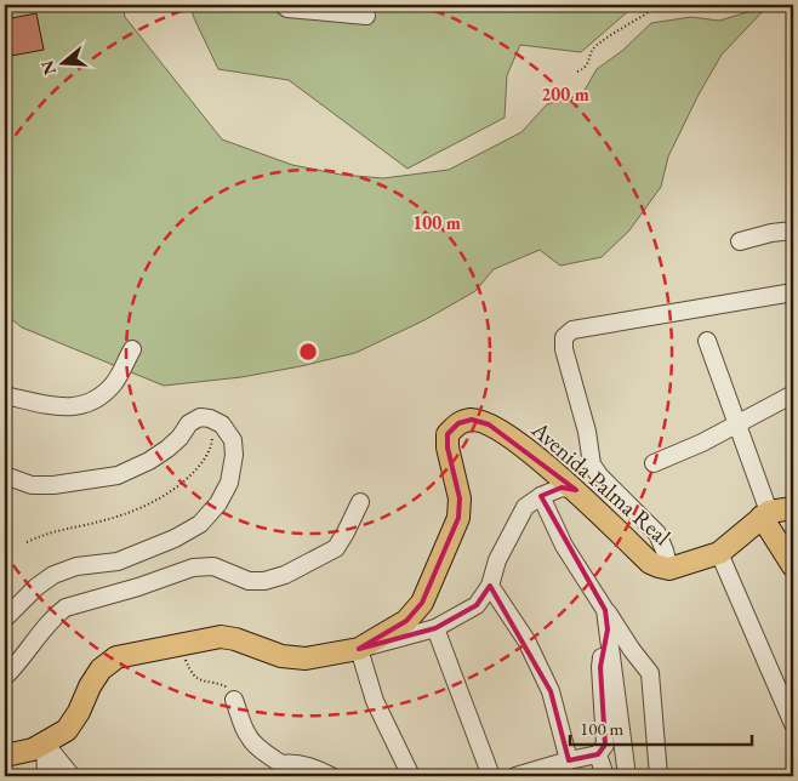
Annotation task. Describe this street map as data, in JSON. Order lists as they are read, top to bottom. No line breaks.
{"streets":{"main road":["Avenida Palma Real"]},"scale_bar":"100 m","north":"left","rings":["200 m","100 m"]}
